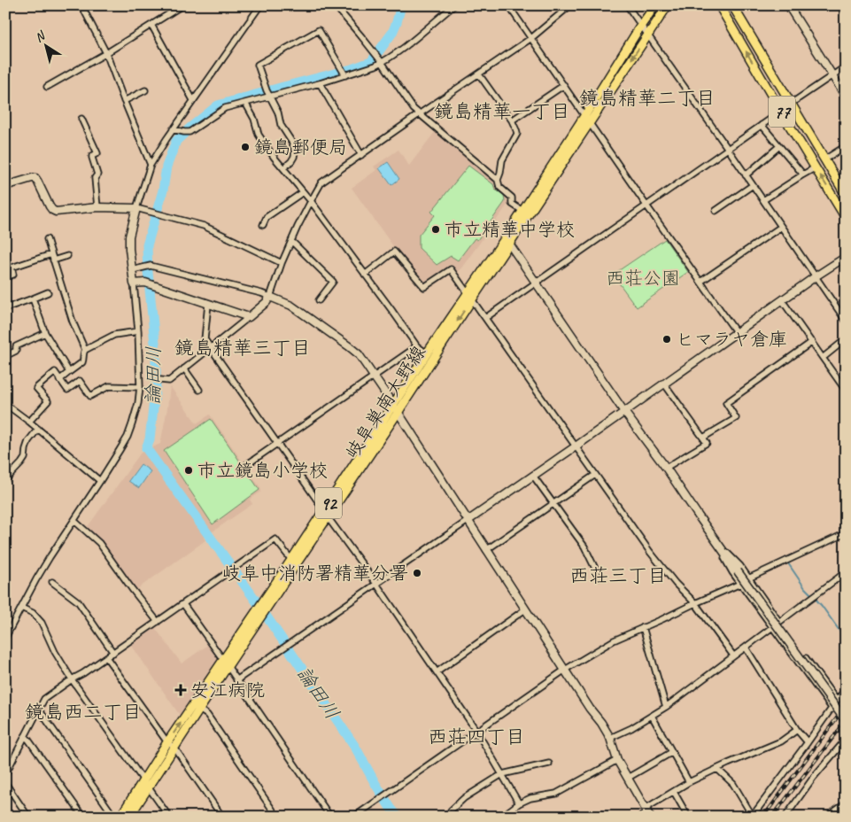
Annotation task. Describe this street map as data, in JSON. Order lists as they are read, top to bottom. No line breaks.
{"streets":{"main road":["77","岐阜巣南大野線","92"]},"districts":["鏡島精華二丁目","鏡島精華一丁目","鏡島精華三丁目","西荘三丁目","鏡島西二丁目","西荘四丁目"],"water":["論田川"],"parks":["西荘公園"],"places":{"other":["鏡島郵便局","市立精華中学校","ヒマラヤ倉庫","市立鏡島小学校","岐阜中消防署精華分署"],"health":["安江病院"]},"north":"top left"}
